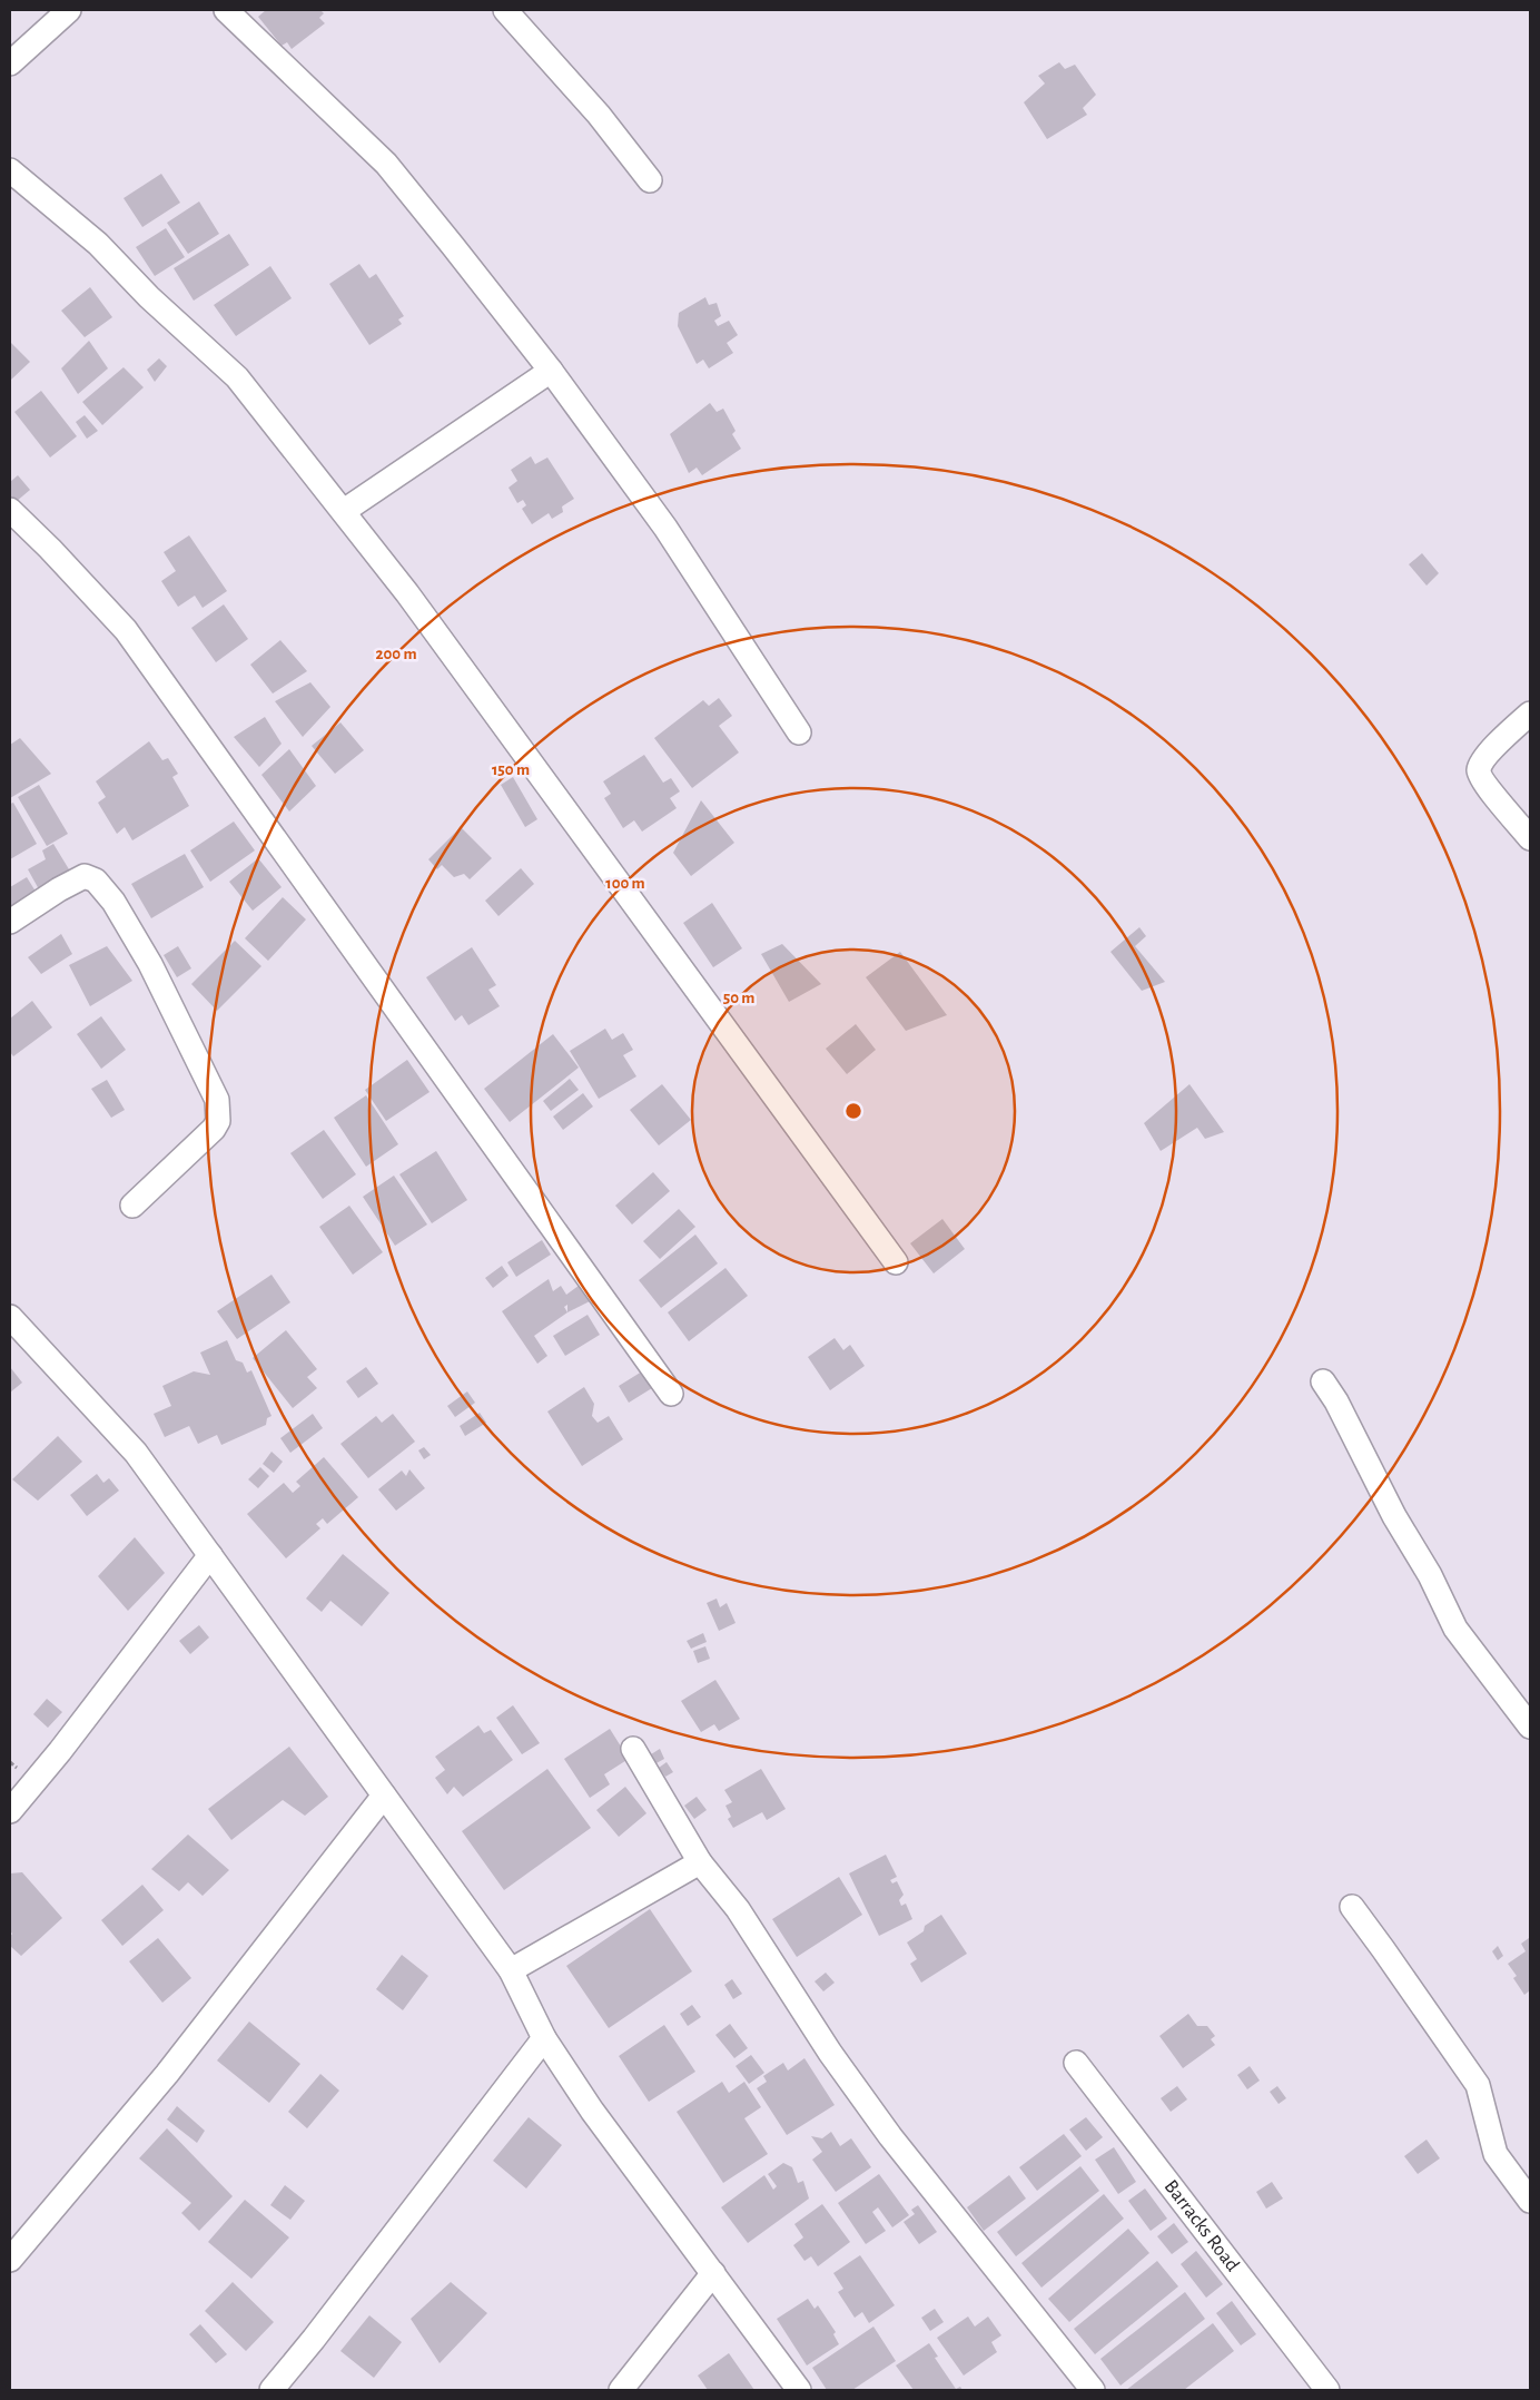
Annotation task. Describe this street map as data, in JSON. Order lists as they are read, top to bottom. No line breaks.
{"streets":{"street":["Barracks Road"]},"rings":["200 m","150 m","100 m","50 m"]}
